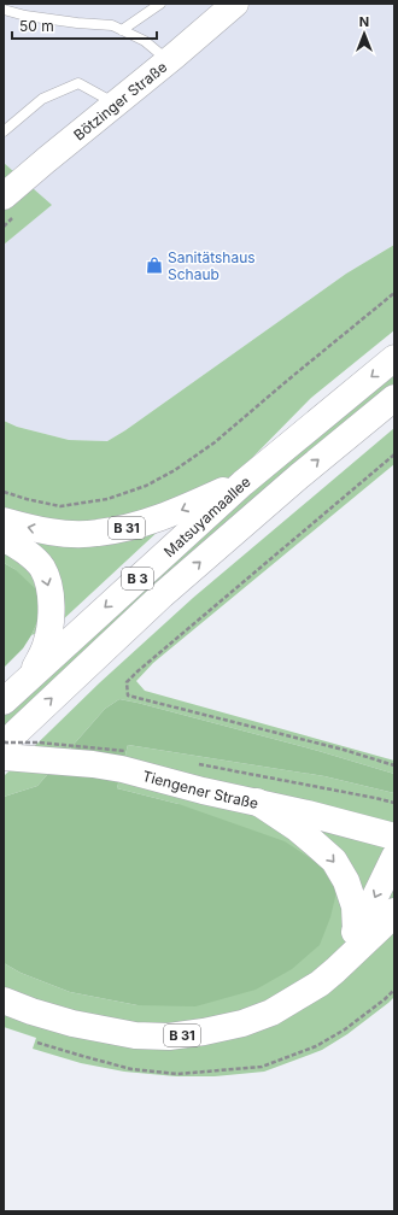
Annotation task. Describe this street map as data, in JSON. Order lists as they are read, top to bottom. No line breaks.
{"streets":{"main road":["Bötzinger Straße","Matsuyamaallee","B 31","B 3","Tiengener Straße"]},"crossings":[["Matsuyamaallee","B 31"],["B 31","Tiengener Straße"]],"places":{"shop":["Sanitätshaus Schaub"]},"scale_bar":"50 m","north":"top"}
